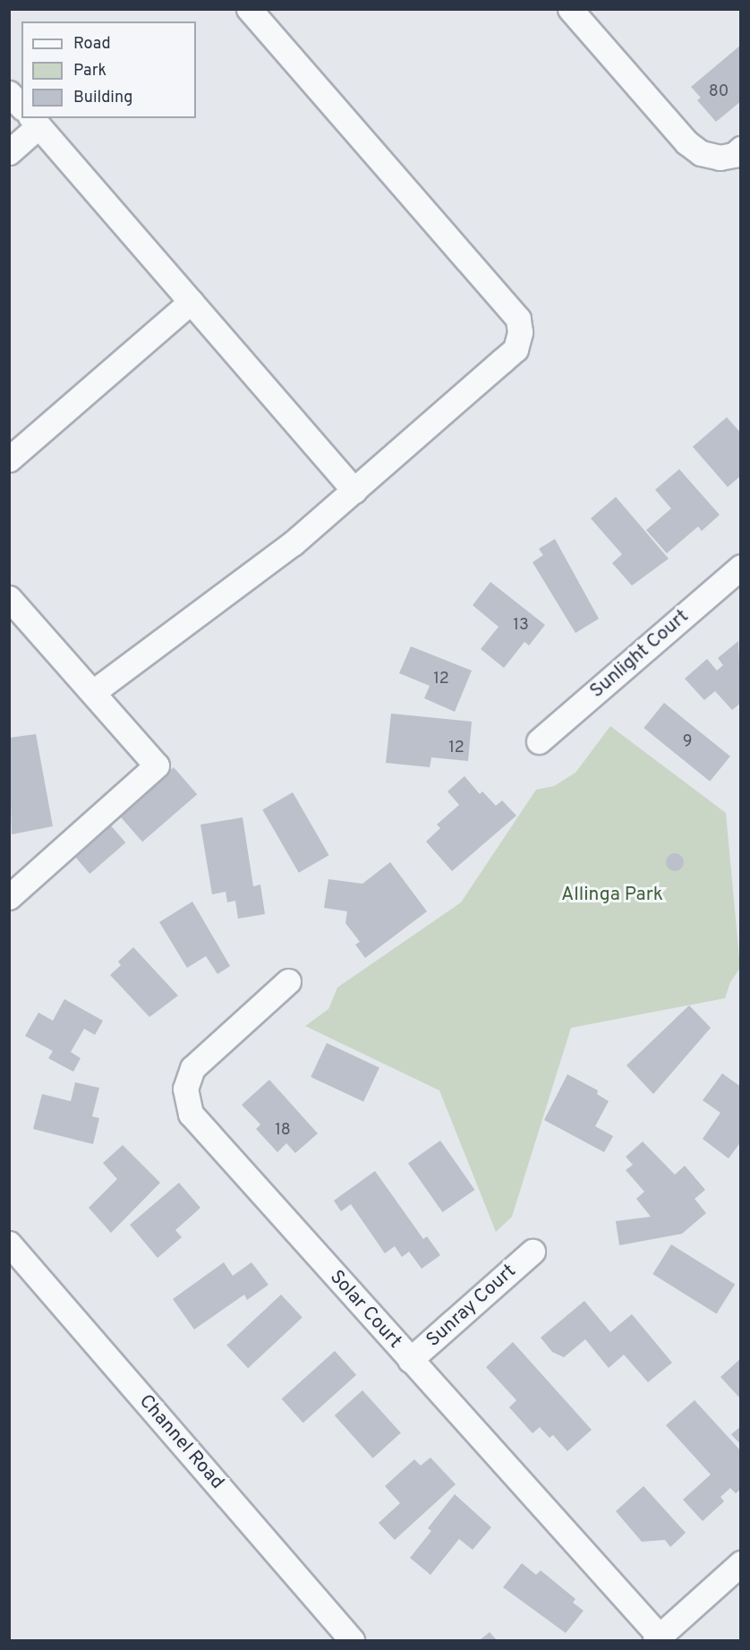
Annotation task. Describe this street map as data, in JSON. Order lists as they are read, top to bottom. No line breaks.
{"streets":{"street":["Sunlight Court","Sunray Court","Solar Court","Channel Road"]},"crossings":[["Sunray Court","Solar Court"]],"parks":["Allinga Park"],"house_numbers":["80","13","12","9","12","18"],"legend":["Road","Park","Building"]}
